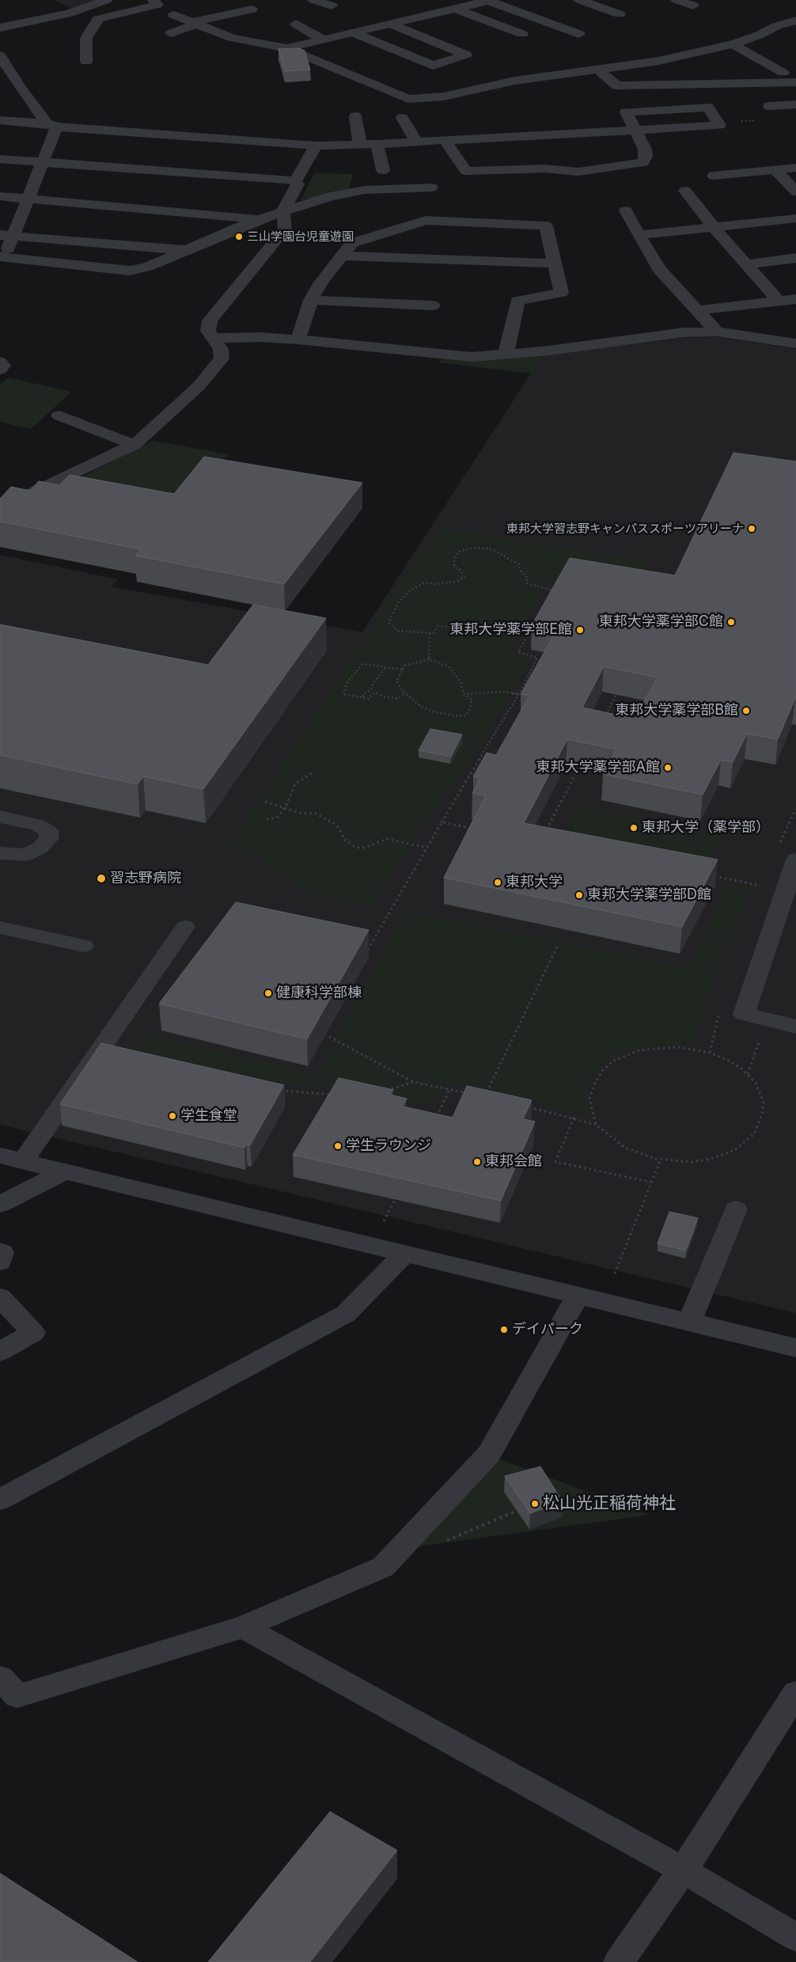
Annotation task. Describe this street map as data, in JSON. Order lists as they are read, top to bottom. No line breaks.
{"places":["三山学園台児童遊園","東邦大学習志野キャンパススポーツアリーナ","東邦大学薬学部C館","東邦大学薬学部E館","東邦大学薬学部B館","東邦大学薬学部A館","東邦大学（薬学部）","習志野病院","東邦大学","東邦大学薬学部D館","健康科学部棟","学生食堂","学生ラウンジ","東邦会館","デイパーク","松山光正稲荷神社"]}
